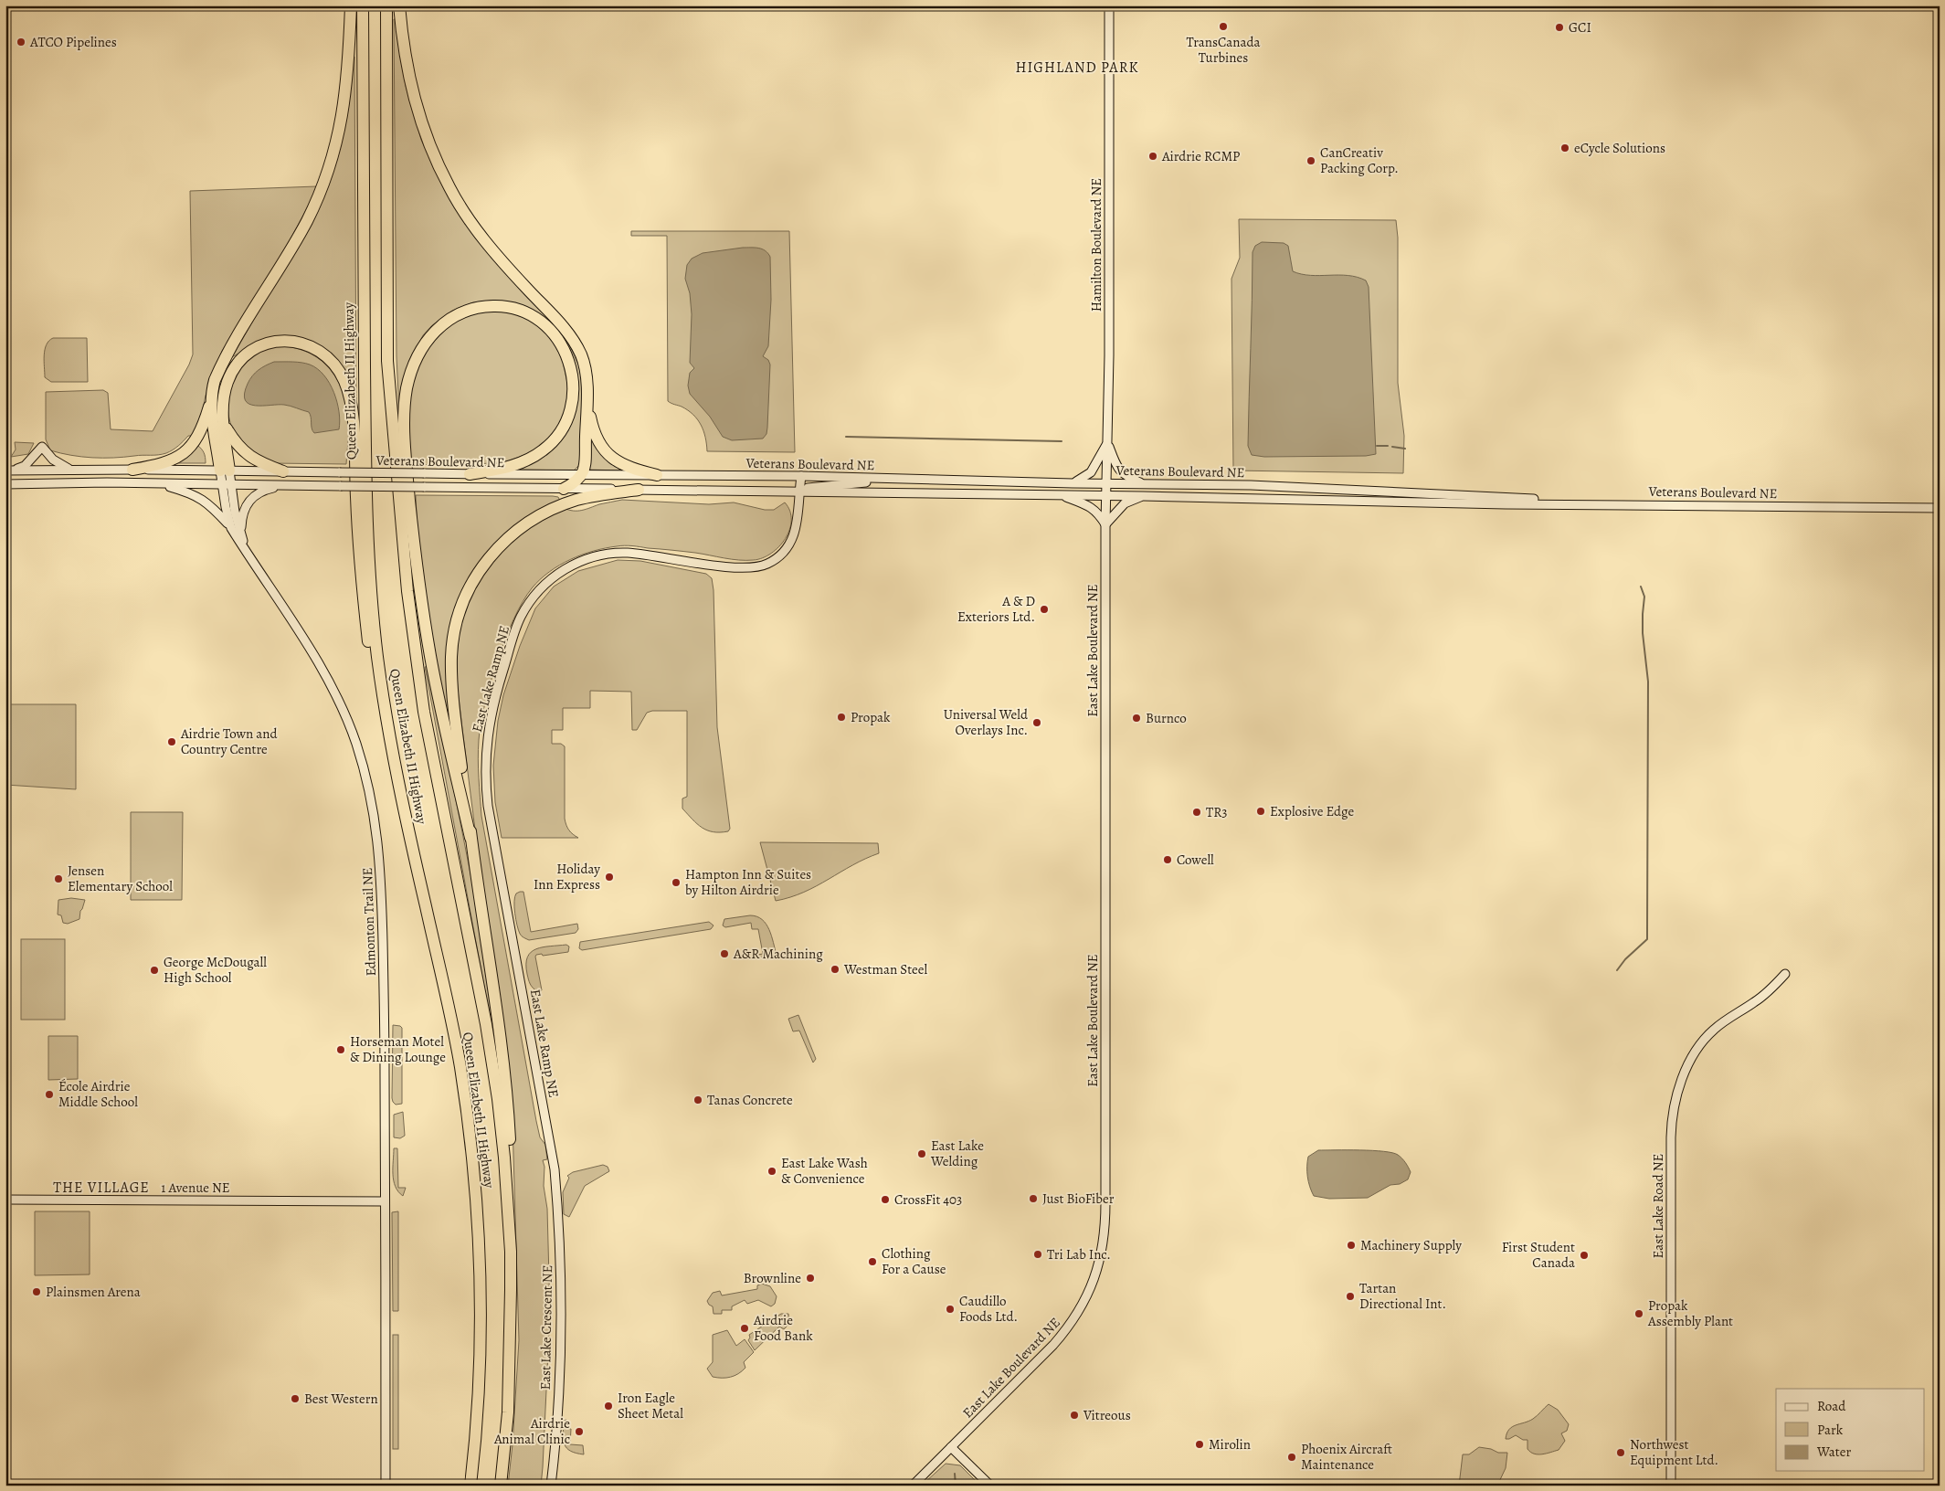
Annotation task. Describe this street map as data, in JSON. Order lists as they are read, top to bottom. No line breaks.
{"streets":{"highway":["Queen Elizabeth II Highway"],"main road":["Hamilton Boulevard NE","Veterans Boulevard NE","East Lake Boulevard NE","East Lake Ramp NE","Edmonton Trail NE","1 Avenue NE","East Lake Road NE","East Lake Crescent NE"]},"crossings":[["Hamilton Boulevard NE","Veterans Boulevard NE"],["Hamilton Boulevard NE","East Lake Boulevard NE"],["Veterans Boulevard NE","East Lake Boulevard NE"],["Veterans Boulevard NE","East Lake Ramp NE"],["Veterans Boulevard NE","Edmonton Trail NE"],["East Lake Ramp NE","East Lake Crescent NE"],["Edmonton Trail NE","1 Avenue NE"]],"districts":["HIGHLAND PARK","THE VILLAGE"],"places":["TransCanada Turbines","GCI","ATCO Pipelines","eCycle Solutions","Airdrie RCMP","CanCreativ Packing Corp.","A & D Exteriors Ltd.","Propak","Burnco","Universal Weld Overlays Inc.","Airdrie Town and Country Centre","Explosive Edge","TR3","Cowell","Holiday Inn Express","Jensen Elementary School","Hampton Inn & Suites by Hilton Airdrie","A&R Machining","Westman Steel","George McDougall High School","Horseman Motel & Dining Lounge","École Airdrie Middle School","Tanas Concrete","East Lake Welding","East Lake Wash & Convenience","Just BioFiber","CrossFit 403","Machinery Supply","Tri Lab Inc.","First Student Canada","Clothing For a Cause","Brownline","Plainsmen Arena","Tartan Directional Int.","Caudillo Foods Ltd.","Propak Assembly Plant","Airdrie Food Bank","Best Western","Iron Eagle Sheet Metal","Vitreous","Airdrie Animal Clinic","Mirolin","Northwest Equipment Ltd.","Phoenix Aircraft Maintenance"],"legend":["Road","Park","Water"]}
